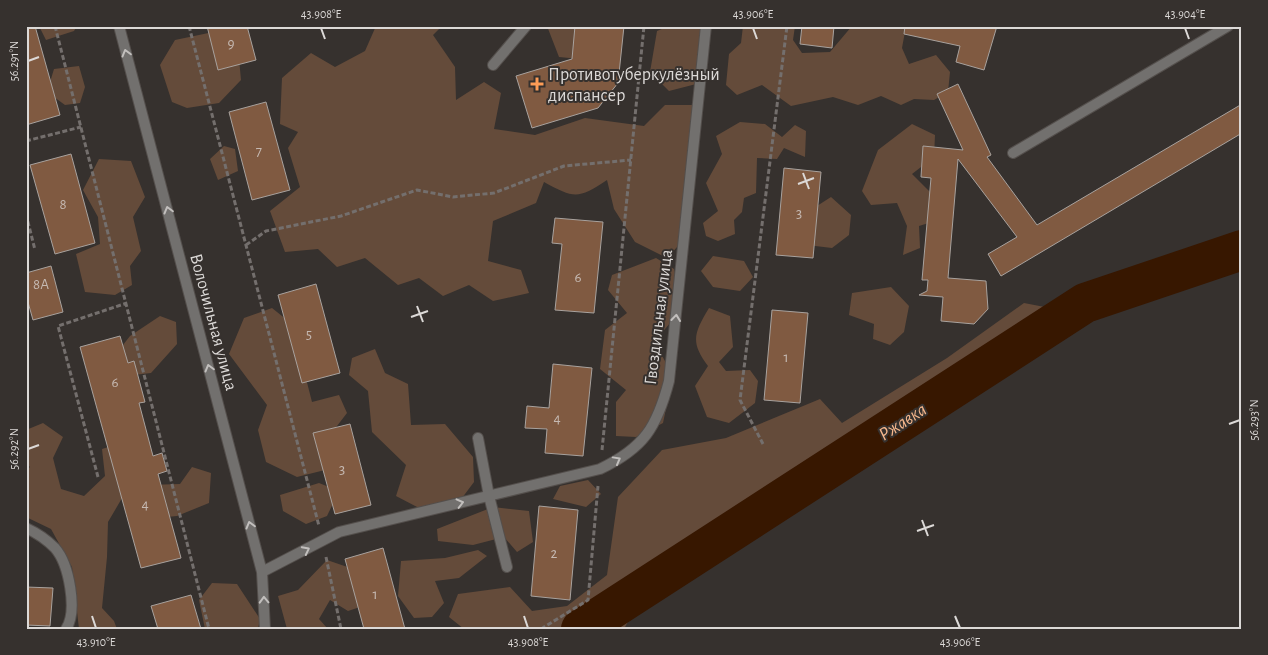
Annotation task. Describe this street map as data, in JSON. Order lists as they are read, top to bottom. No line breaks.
{"streets":{"street":["Гвоздильная улица","Волочильная улица"]},"crossings":[["Гвоздильная улица","Волочильная улица"]],"one_way":["Гвоздильная улица","Волочильная улица"],"water":["Ржавка"],"places":{"health":["Противотуберкулёзный диспансер"]},"house_numbers":["9","7","8","3","6","8А","5","1","6","4","3","4","2","1"],"coordinates":["43.908°E","43.906°E","43.904°E","56.291°N","56.293°N","56.292°N","43.910°E"]}
